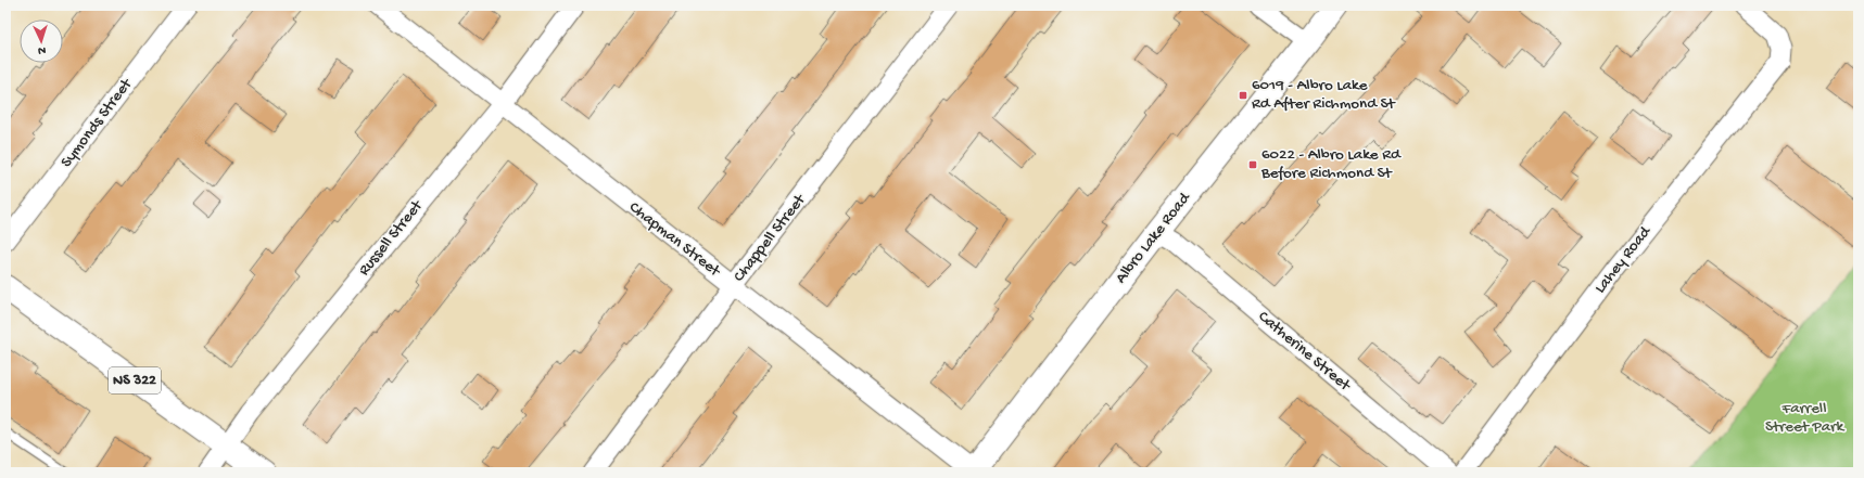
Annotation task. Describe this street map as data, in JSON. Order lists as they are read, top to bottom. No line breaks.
{"streets":{"main road":["Albro Lake Road","NS 322"],"street":["Symonds Street","Russell Street","Chappell Street","Chapman Street","Lahey Road","Catherine Street"]},"crossings":[["Russell Street","Chapman Street"],["Russell Street","NS 322"],["Chappell Street","Chapman Street"],["Albro Lake Road","Chapman Street"],["Albro Lake Road","Catherine Street"]],"parks":["Farrell Street Park"],"places":{"transit":["6019 - Albro Lake Rd After Richmond St","6022 - Albro Lake Rd Before Richmond St"]},"north":"bottom"}
